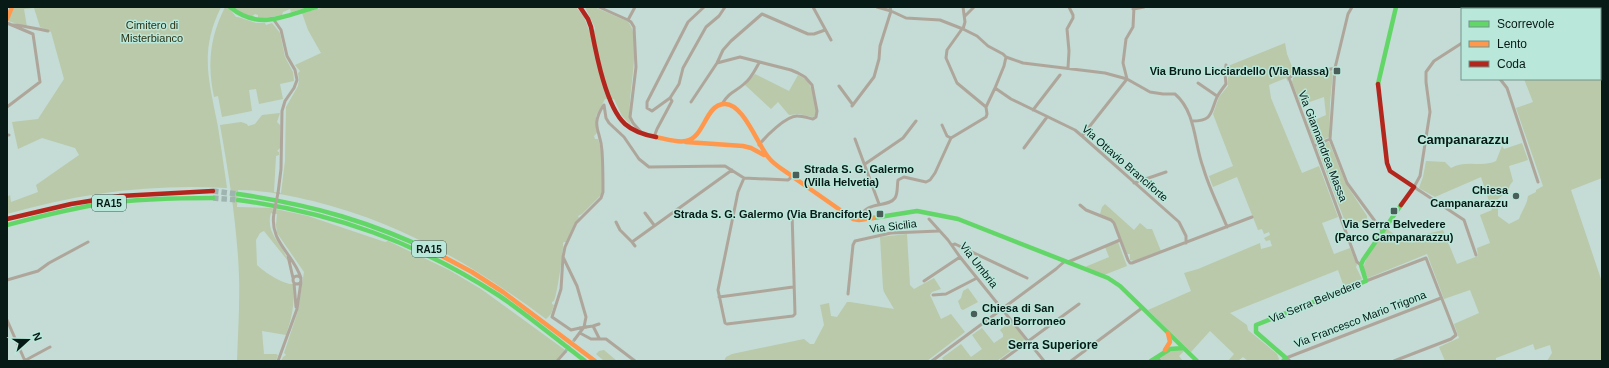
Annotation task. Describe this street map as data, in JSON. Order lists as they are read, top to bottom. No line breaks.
{"streets":{"main road":["RA15","Via Serra Belvedere"],"street":["Via Giannandrea Massa","Via Ottavio Branciforte","Via Sicilia","Via Umbria","Via Francesco Mario Trigona"]},"crossings":[["Via Giannandrea Massa","Via Serra Belvedere"],["Via Sicilia","Via Umbria"],["Via Serra Belvedere","Via Francesco Mario Trigona"]],"districts":["Campanarazzu","Serra Superiore"],"parks":["Cimitero di Misterbianco"],"places":{"transit":["Via Bruno Licciardello (Via Massa)","Strada S. G. Galermo (Villa Helvetia)","Via Serra Belvedere (Parco Campanarazzu)","Strada S. G. Galermo (Via Branciforte)"],"other":["Chiesa Campanarazzu","Chiesa di San Carlo Borromeo"]},"legend":["Scorrevole","Lento","Coda"],"north":"right"}
